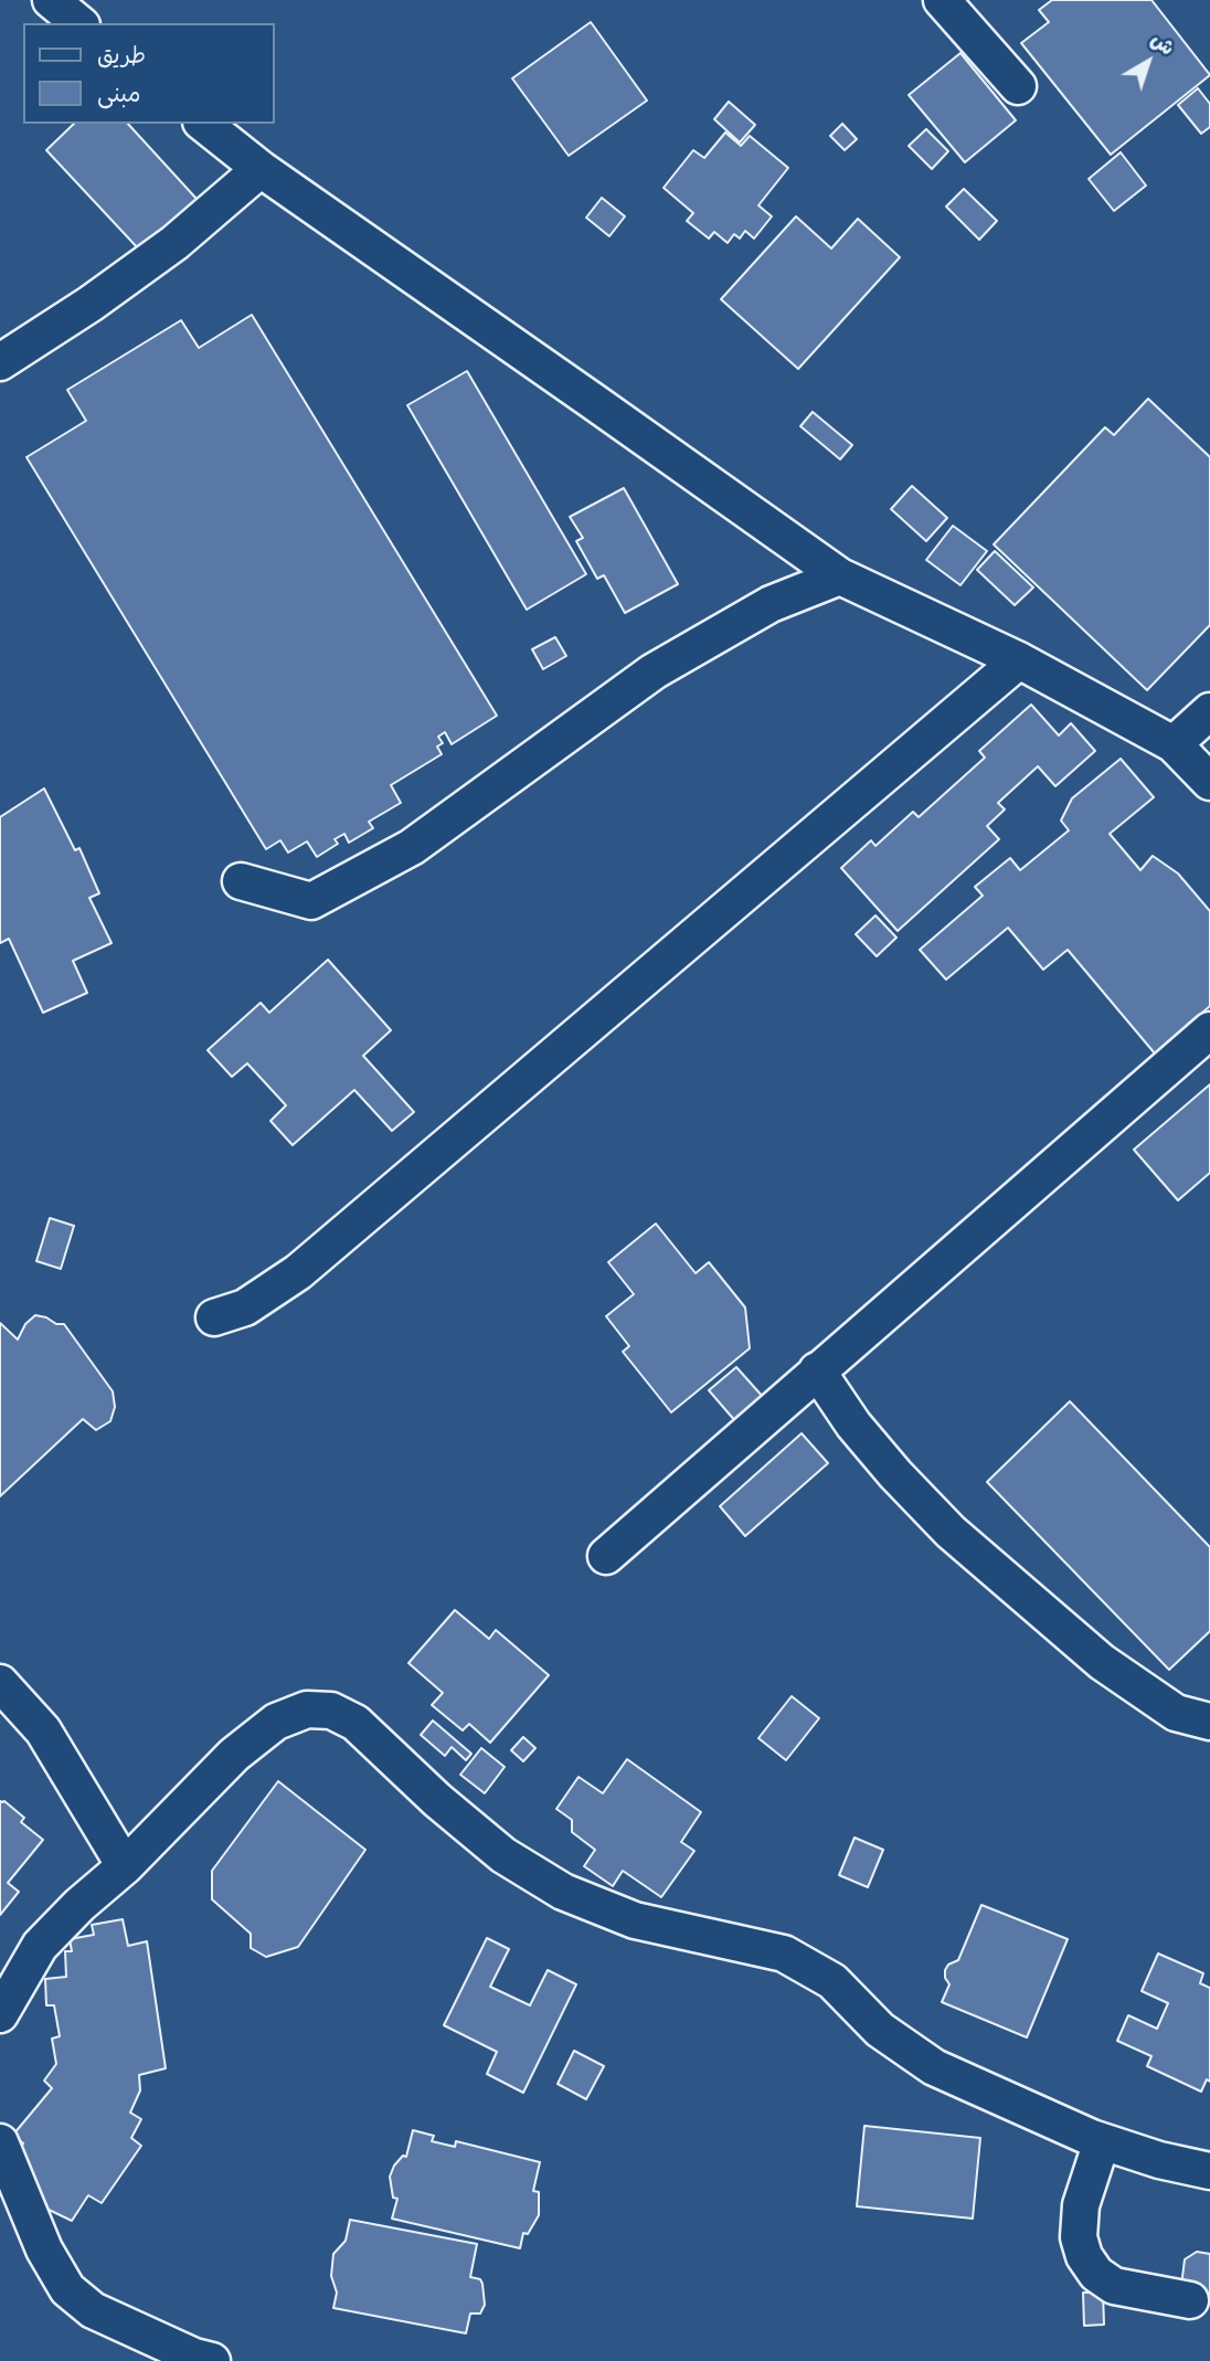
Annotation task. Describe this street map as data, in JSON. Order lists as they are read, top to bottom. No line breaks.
{"legend":["طريق","مبنى"],"north":"top right"}
